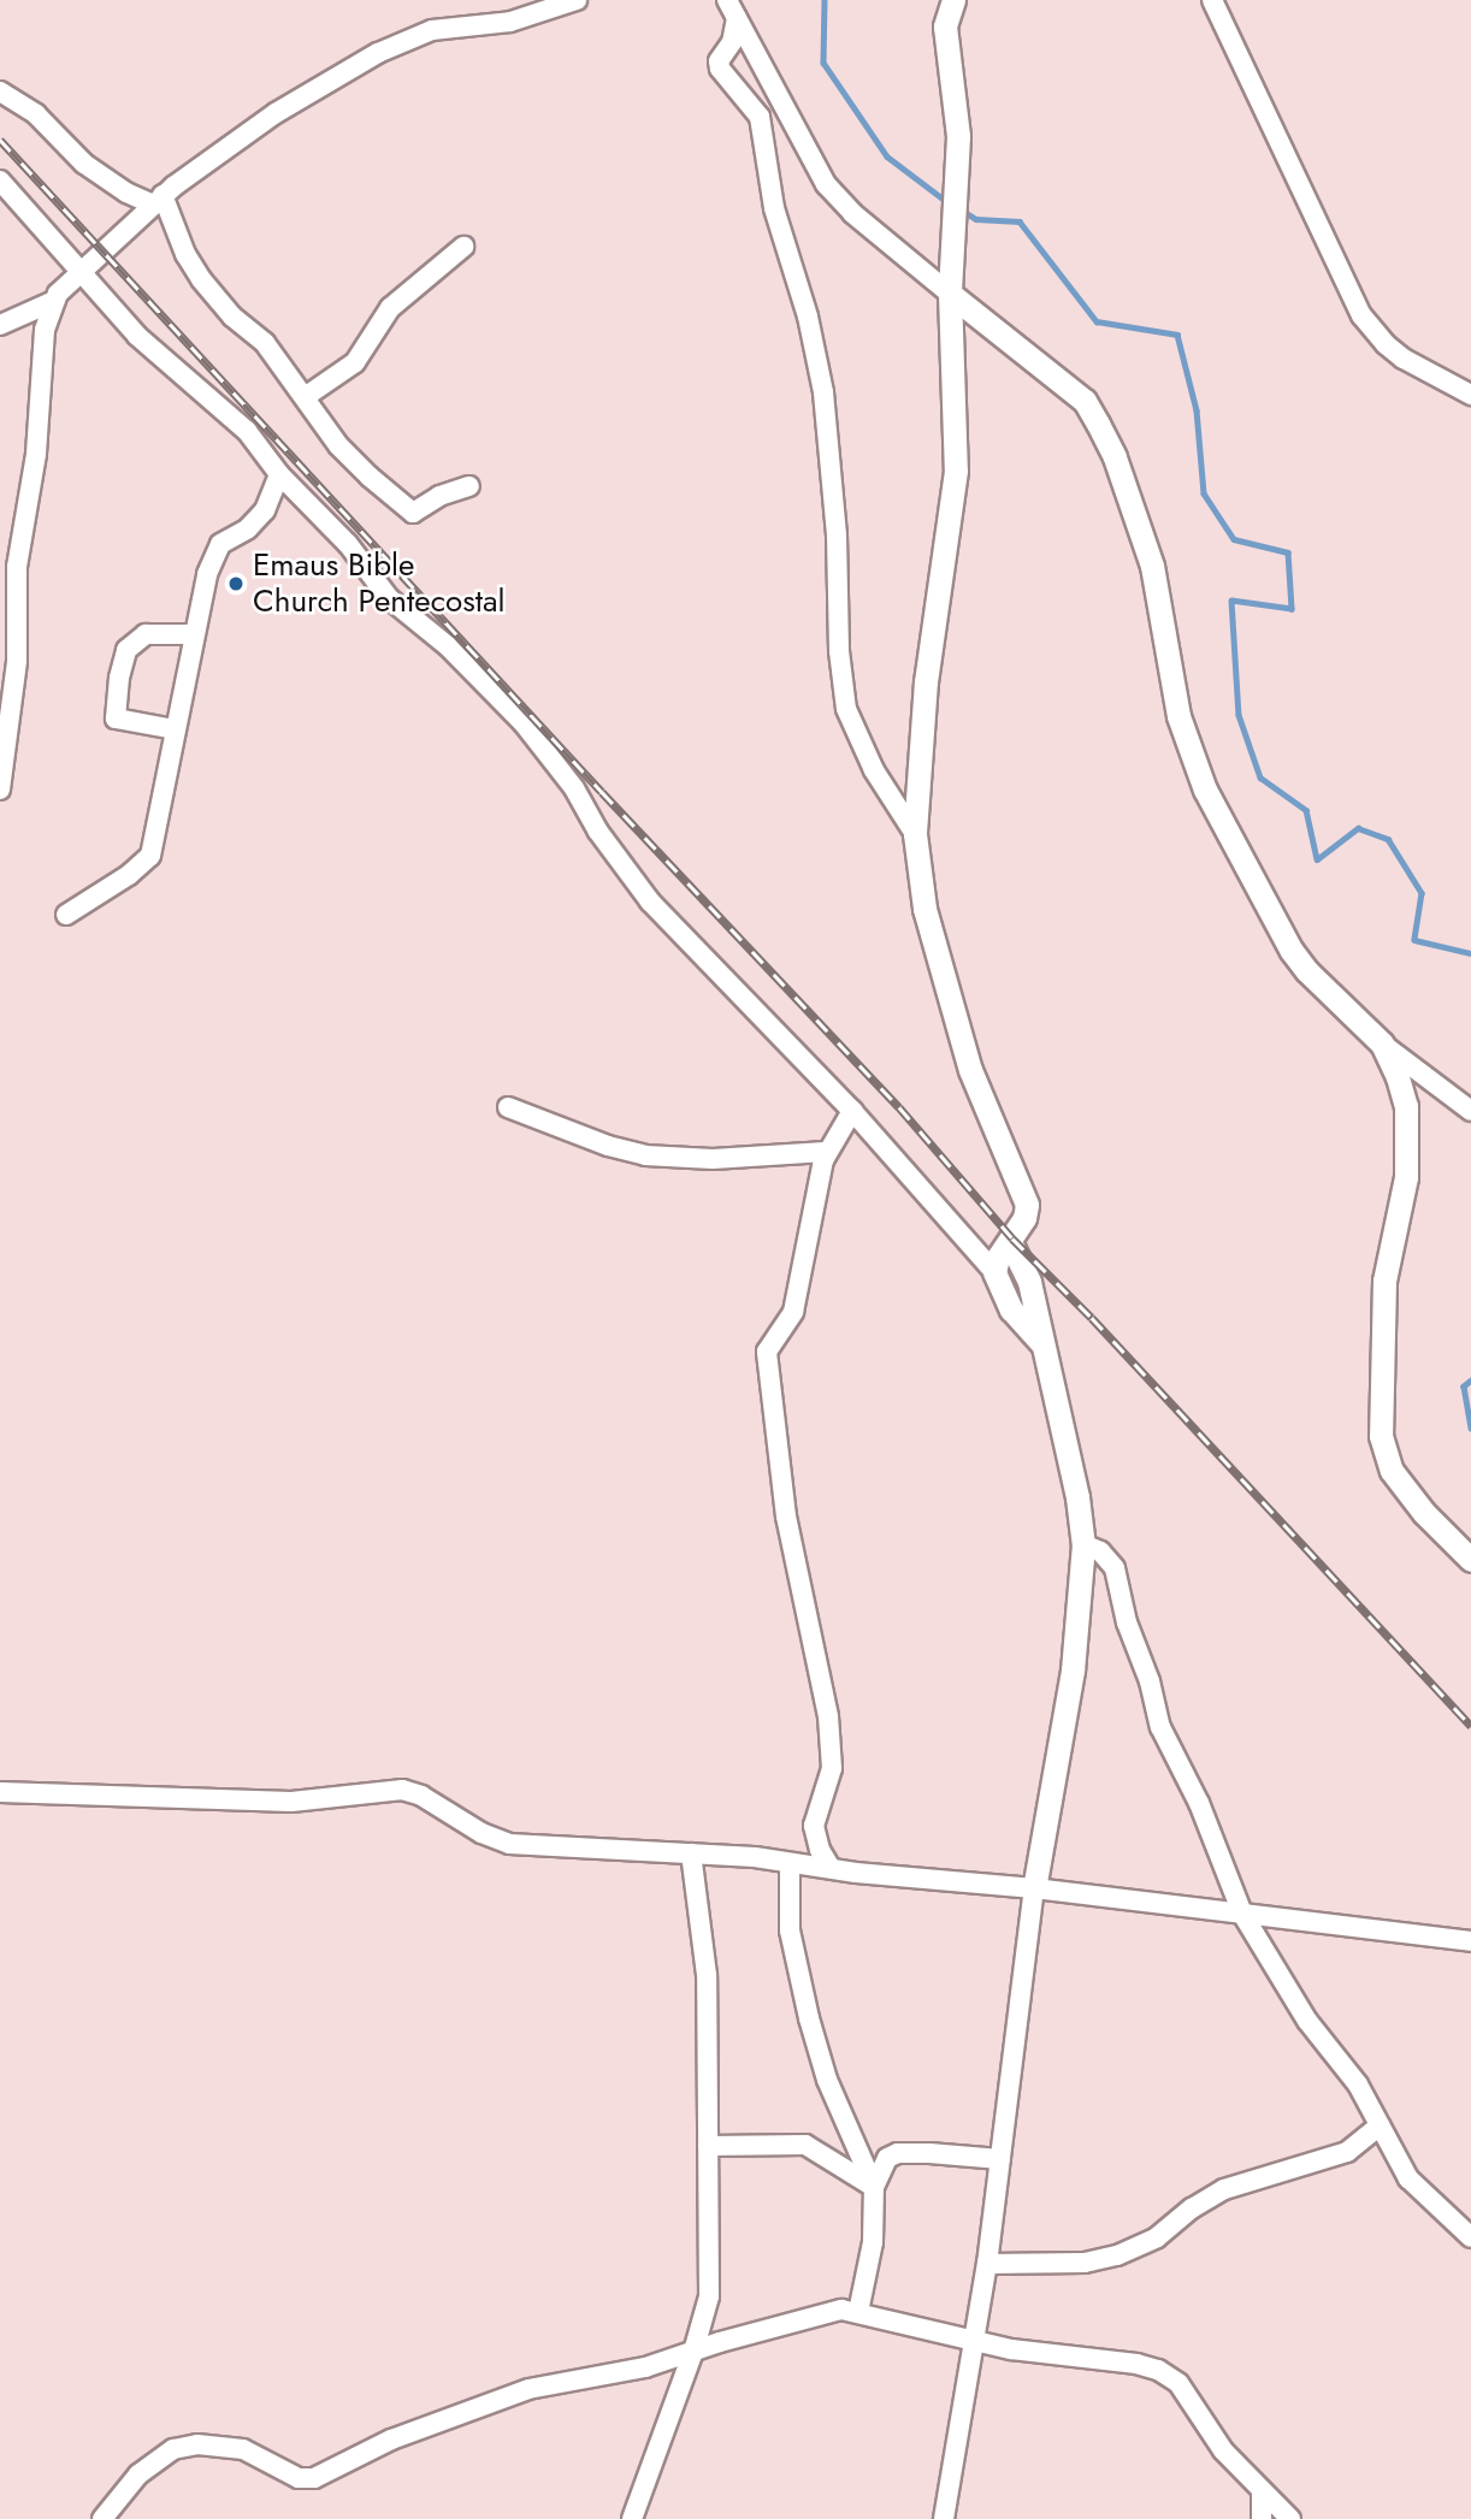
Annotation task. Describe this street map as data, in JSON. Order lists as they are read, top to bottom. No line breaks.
{"places":["Emaus Bible Church Pentecostal"]}
